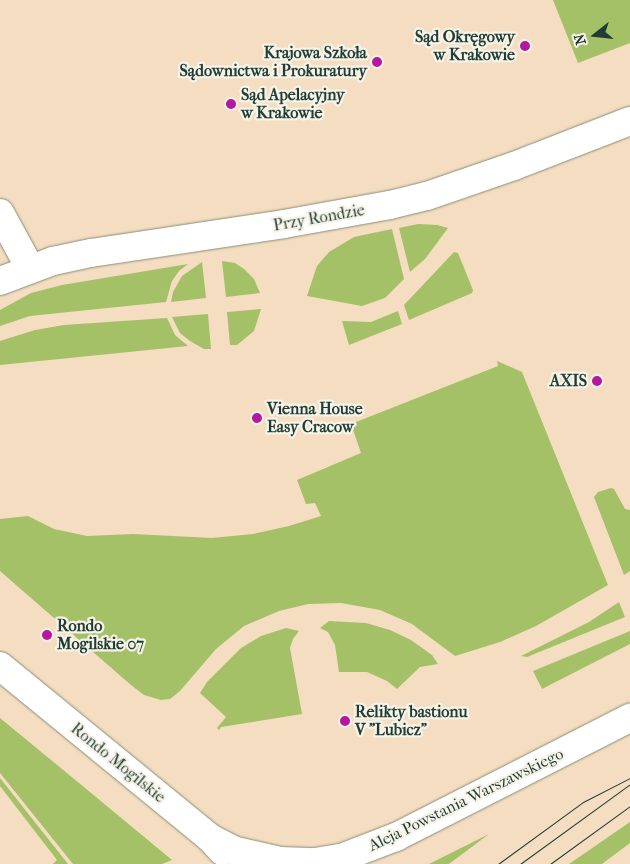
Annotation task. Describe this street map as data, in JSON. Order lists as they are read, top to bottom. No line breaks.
{"streets":{"main road":["Przy Rondzie","Rondo Mogilskie","Aleja Powstania Warszawskiego"]},"crossings":[["Rondo Mogilskie","Aleja Powstania Warszawskiego"]],"places":["Sąd Okręgowy w Krakowie","Krajowa Szkoła Sądownictwa i Prokuratury","Sąd Apelacyjny w Krakowie","AXIS","Vienna House Easy Cracow","Rondo Mogilskie 07","Relikty bastionu V \"Lubicz\""],"north":"left"}
